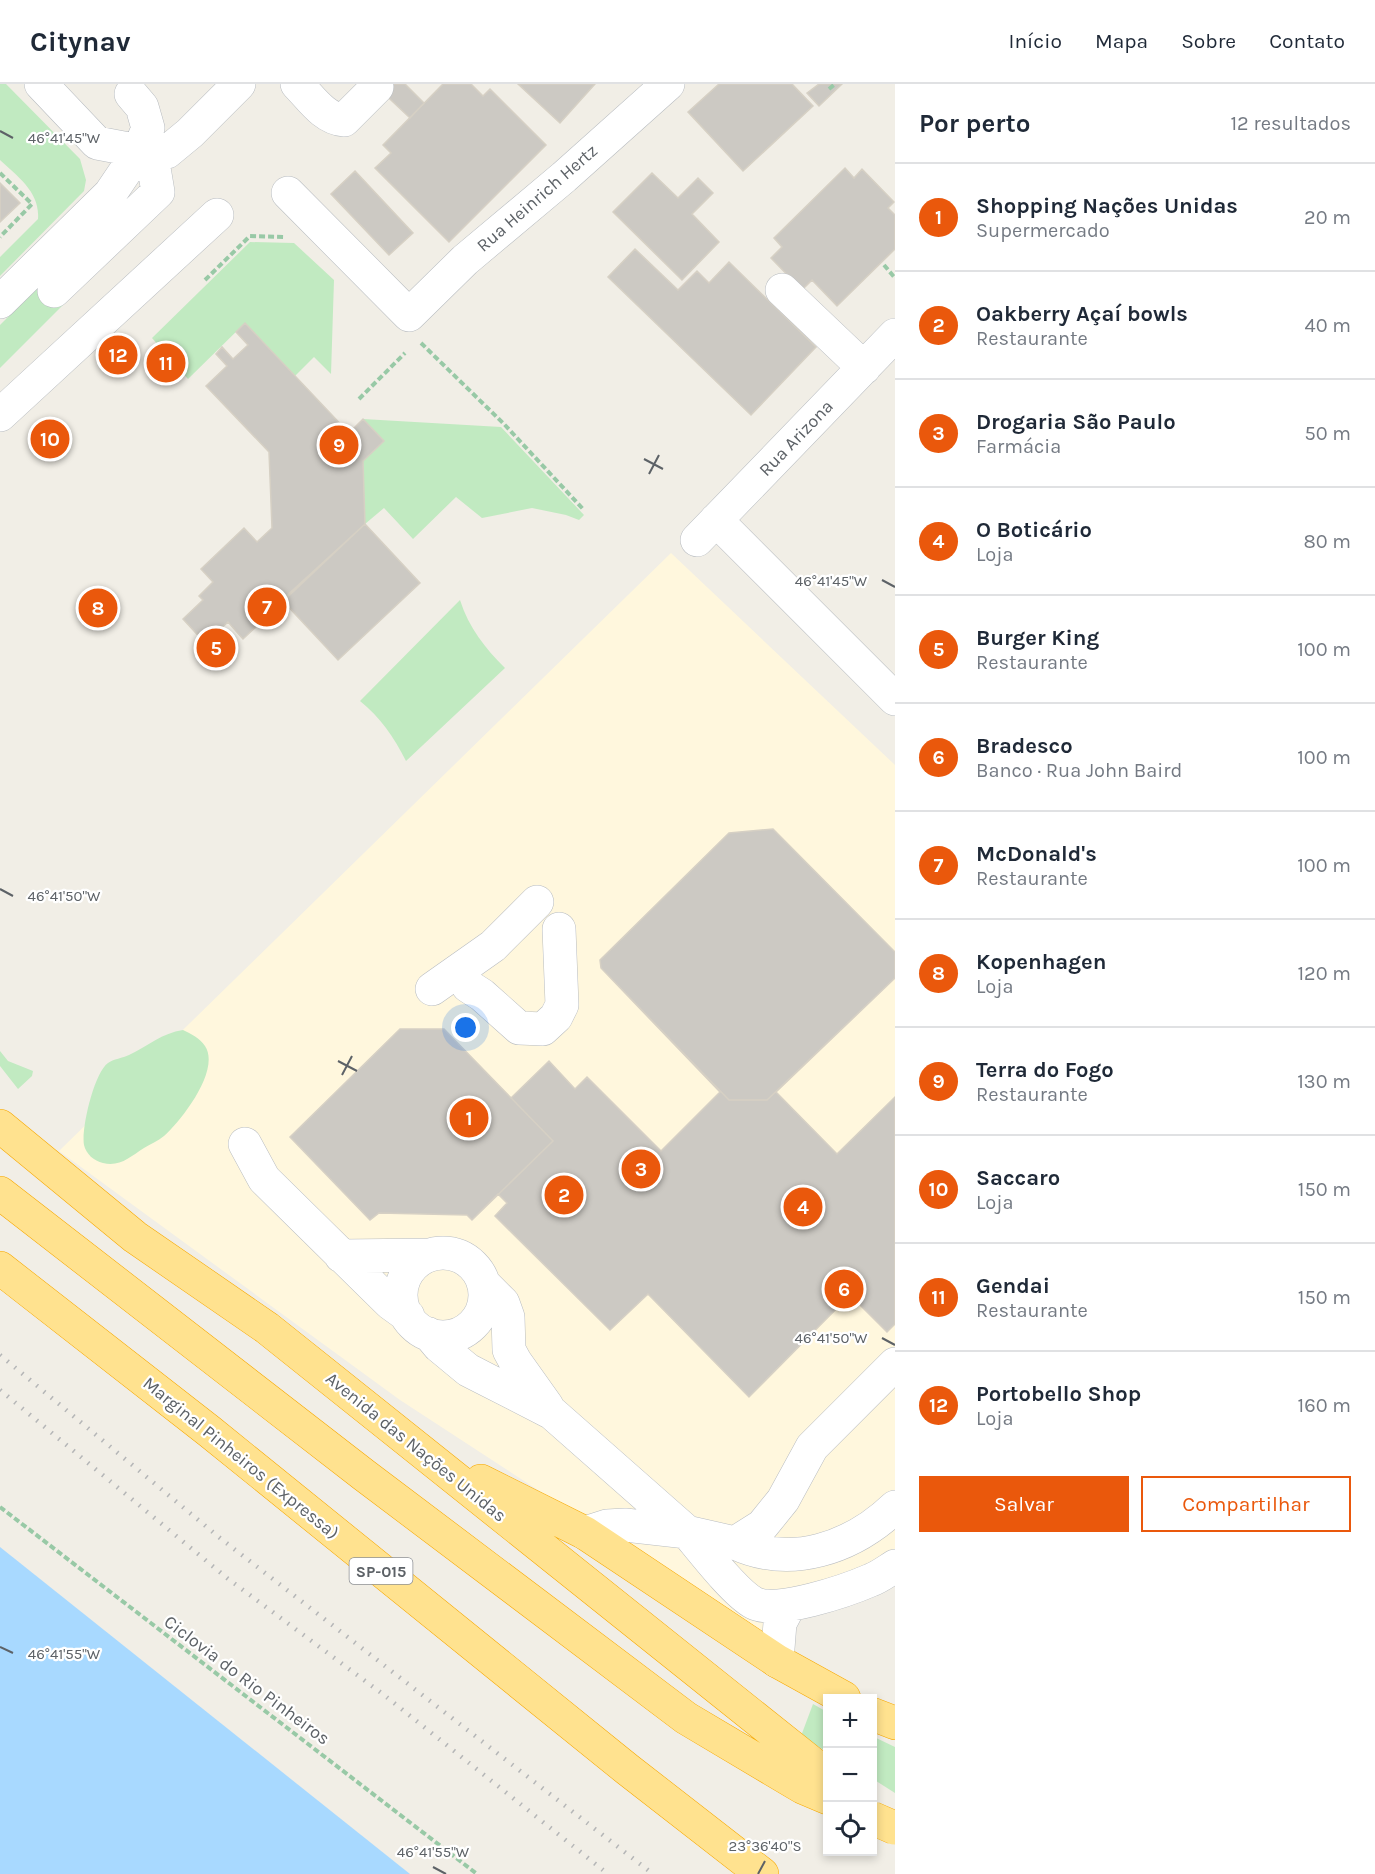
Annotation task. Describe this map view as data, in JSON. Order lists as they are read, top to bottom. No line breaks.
{"streets":{"highway":["Avenida das Nações Unidas","Marginal Pinheiros (Expressa)","SP-015"],"street":["Rua Heinrich Hertz","Rua Arizona"],"path":["Ciclovia do Rio Pinheiros"]},"page":{"header":"Citynav","nav":["Início","Mapa","Sobre","Contato"],"heading":["Por perto","12 resultados"],"list":[{"mark":"1","name":"Shopping Nações Unidas","note":"Supermercado","value":"20 m"},{"mark":"2","name":"Oakberry Açaí bowls","note":"Restaurante","value":"40 m"},{"mark":"3","name":"Drogaria São Paulo","note":"Farmácia","value":"50 m"},{"mark":"4","name":"O Boticário","note":"Loja","value":"80 m"},{"mark":"5","name":"Burger King","note":"Restaurante","value":"100 m"},{"mark":"6","name":"Bradesco","note":"Banco · Rua John Baird","value":"100 m"},{"mark":"7","name":"McDonald's","note":"Restaurante","value":"100 m"},{"mark":"8","name":"Kopenhagen","note":"Loja","value":"120 m"},{"mark":"9","name":"Terra do Fogo","note":"Restaurante","value":"130 m"},{"mark":"10","name":"Saccaro","note":"Loja","value":"150 m"},{"mark":"11","name":"Gendai","note":"Restaurante","value":"150 m"},{"mark":"12","name":"Portobello Shop","note":"Loja","value":"160 m"}],"pins":["12","11","10","9","7","8","5","1","3","2","4","6"],"buttons":["Salvar","Compartilhar"],"map_buttons":["+","−"]},"coordinates":["46°41'45\"W","46°41'50\"W","46°41'55\"W","23°36'40\"S"]}
